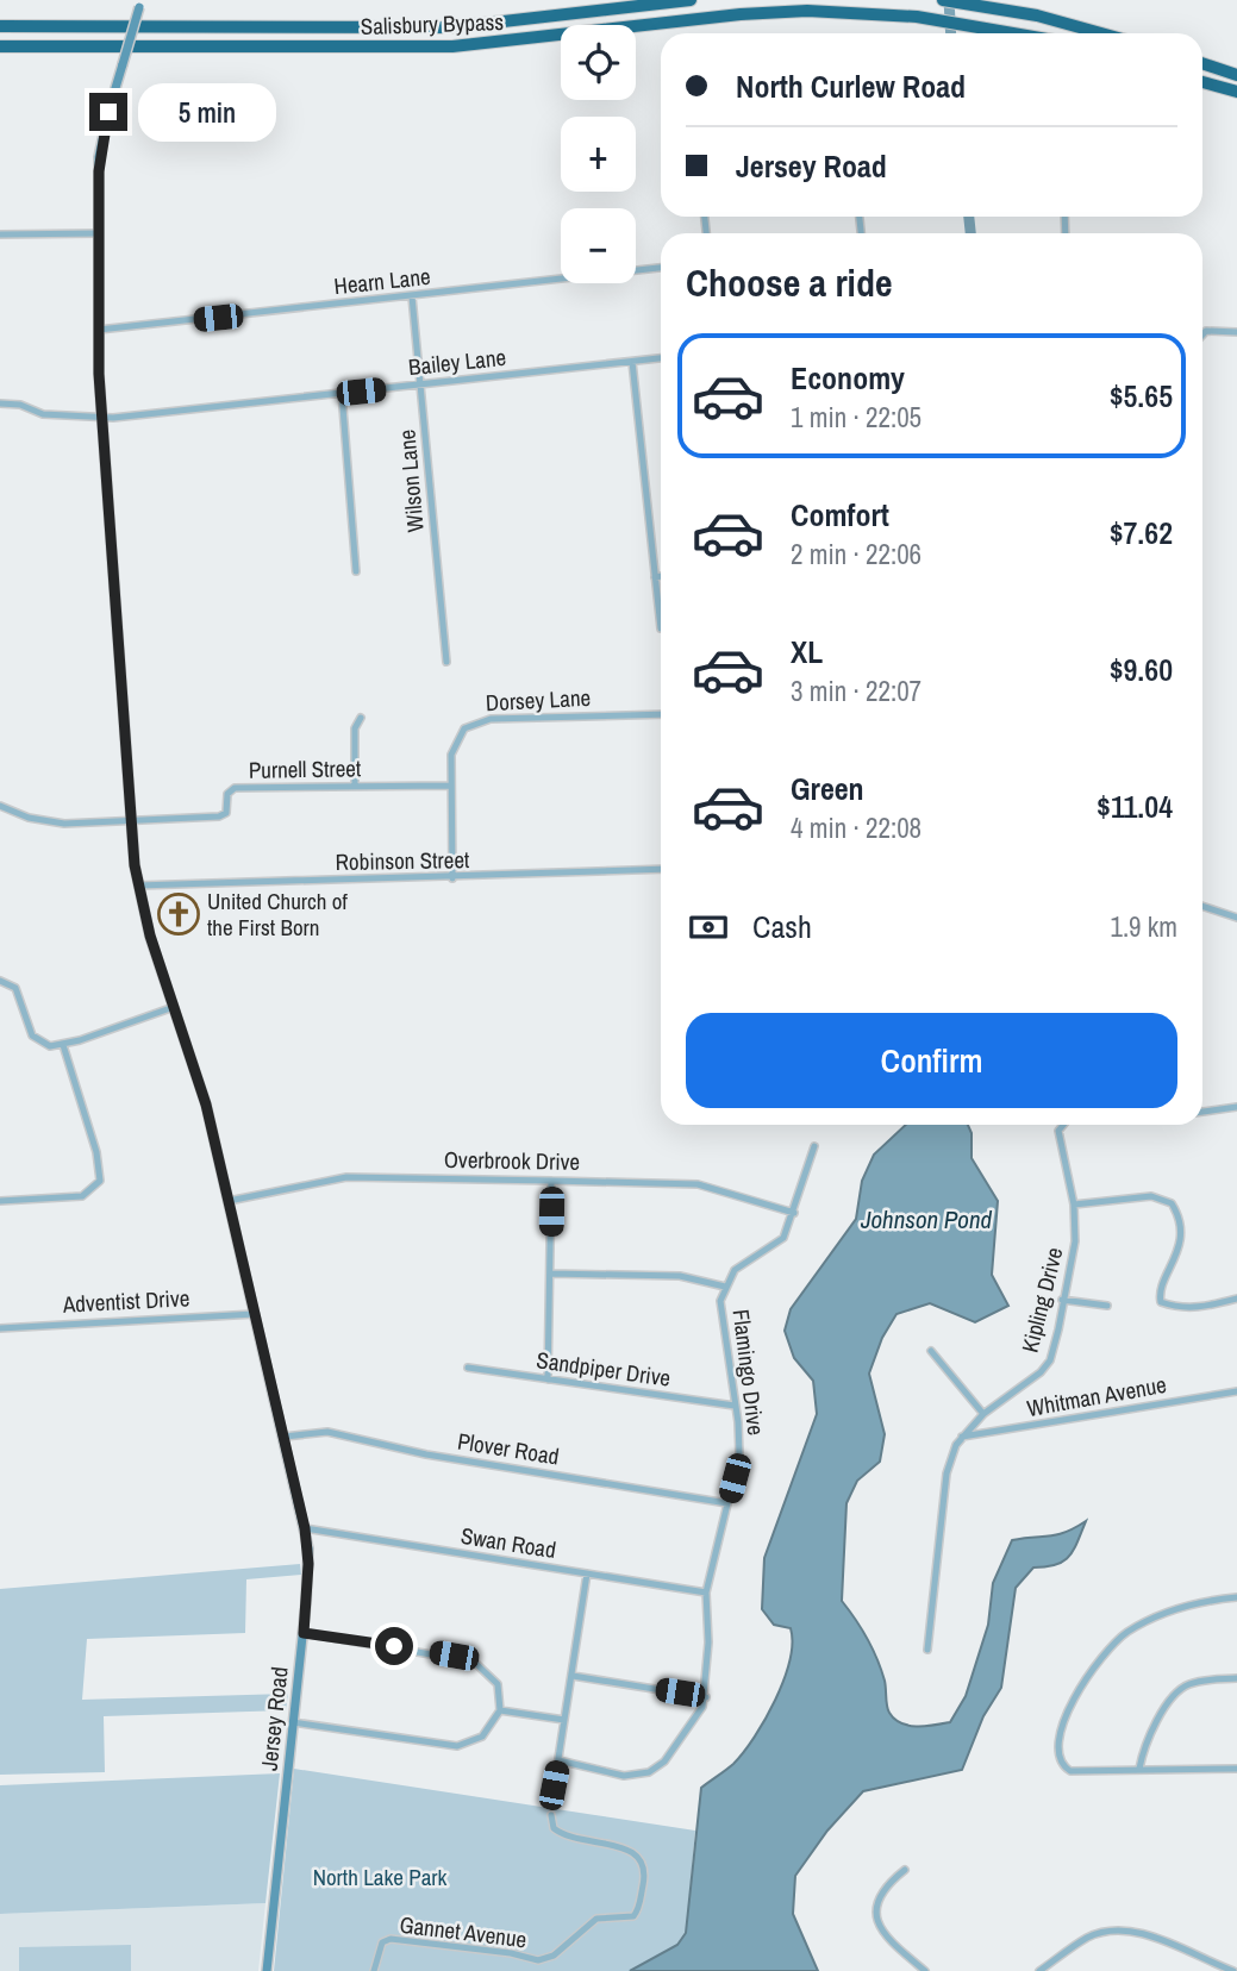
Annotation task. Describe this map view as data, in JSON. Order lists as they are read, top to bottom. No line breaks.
{"streets":{"highway":["Salisbury Bypass"],"street":["Hearn Lane","Bailey Lane","Wilson Lane","Dorsey Lane","Purnell Street","Robinson Street","Overbrook Drive","Kipling Drive","Adventist Drive","Sandpiper Drive","Flamingo Drive","Whitman Avenue","Plover Road","Swan Road","Jersey Road","Gannet Avenue"]},"crossings":[["Hearn Lane","Wilson Lane"],["Hearn Lane","Jersey Road"],["Bailey Lane","Wilson Lane"],["Bailey Lane","Jersey Road"],["Dorsey Lane","Purnell Street"],["Dorsey Lane","Robinson Street"],["Purnell Street","Jersey Road"],["Robinson Street","Jersey Road"],["Overbrook Drive","Flamingo Drive"],["Overbrook Drive","Jersey Road"],["Kipling Drive","Whitman Avenue"],["Adventist Drive","Jersey Road"],["Sandpiper Drive","Flamingo Drive"],["Flamingo Drive","Plover Road"],["Flamingo Drive","Swan Road"],["Plover Road","Jersey Road"],["Swan Road","Jersey Road"]],"water":["Johnson Pond"],"parks":["North Lake Park"],"places":{"church":["United Church of the First Born"]},"page":{"map_buttons":["+","−"],"banner":["North Curlew Road","Jersey Road"],"bubble":"5 min","heading":"Choose a ride","list":[{"name":"Economy","note":"1 min · 22:05","value":"$5.65"},{"name":"Comfort","note":"2 min · 22:06","value":"$7.62"},{"name":"XL","note":"3 min · 22:07","value":"$9.60"},{"name":"Green","note":"4 min · 22:08","value":"$11.04"}],"pay":["Cash","1.9 km"],"buttons":"Confirm"}}
